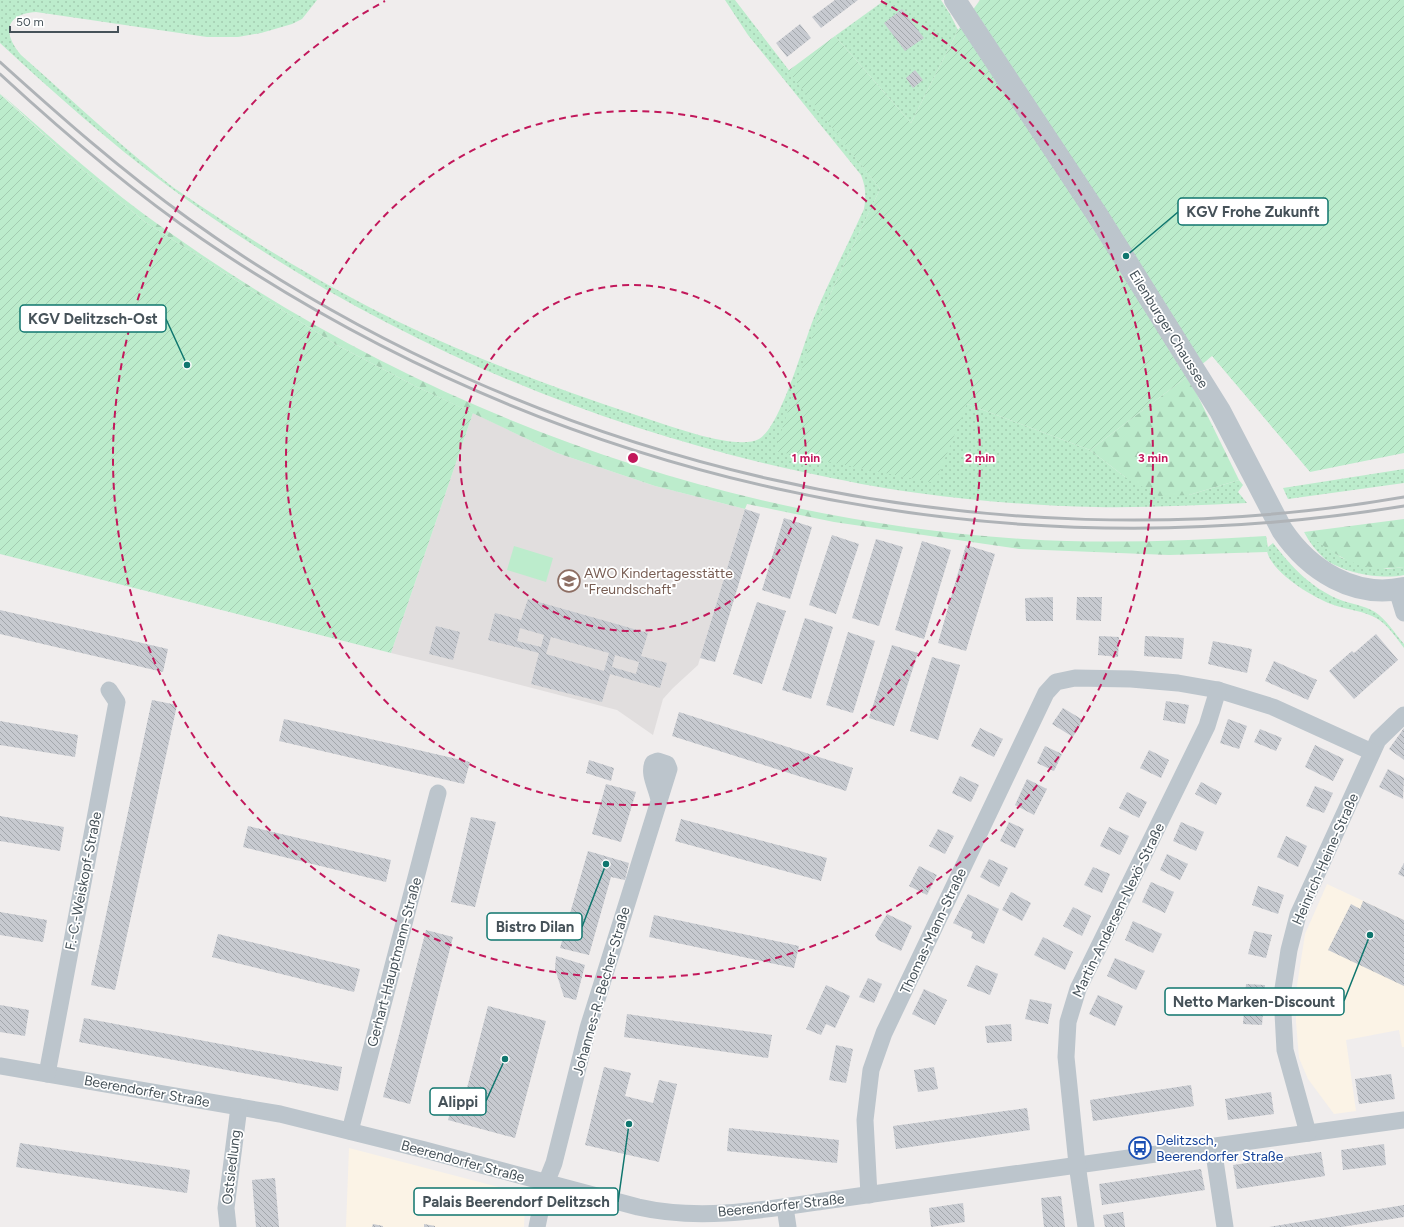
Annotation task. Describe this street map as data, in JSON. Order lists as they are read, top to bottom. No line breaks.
{"streets":{"street":["Eilenburger Chaussee","Heinrich-Heine-Straße","F.-C.-Weiskopf-Straße","Martin-Andersen-Nexö-Straße","Thomas-Mann-Straße","Gerhart-Hauptmann-Straße","Johannes-R.-Becher-Straße","Beerendorfer Straße","Ostsiedlung"]},"crossings":[["Heinrich-Heine-Straße","Beerendorfer Straße"],["F.-C.-Weiskopf-Straße","Beerendorfer Straße"],["Martin-Andersen-Nexö-Straße","Thomas-Mann-Straße"],["Martin-Andersen-Nexö-Straße","Beerendorfer Straße"],["Thomas-Mann-Straße","Beerendorfer Straße"],["Gerhart-Hauptmann-Straße","Beerendorfer Straße"],["Johannes-R.-Becher-Straße","Beerendorfer Straße"],["Beerendorfer Straße","Ostsiedlung"]],"places":{"other":["KGV Frohe Zukunft","KGV Delitzsch-Ost","Bistro Dilan","Netto Marken-Discount","Alippi","Palais Beerendorf Delitzsch"],"school or university":["AWO Kindertagesstätte \"Freundschaft\""],"bus stop":["Delitzsch, Beerendorfer Straße"]},"scale_bar":"50 m","rings":["1 min","2 min","3 min"]}
